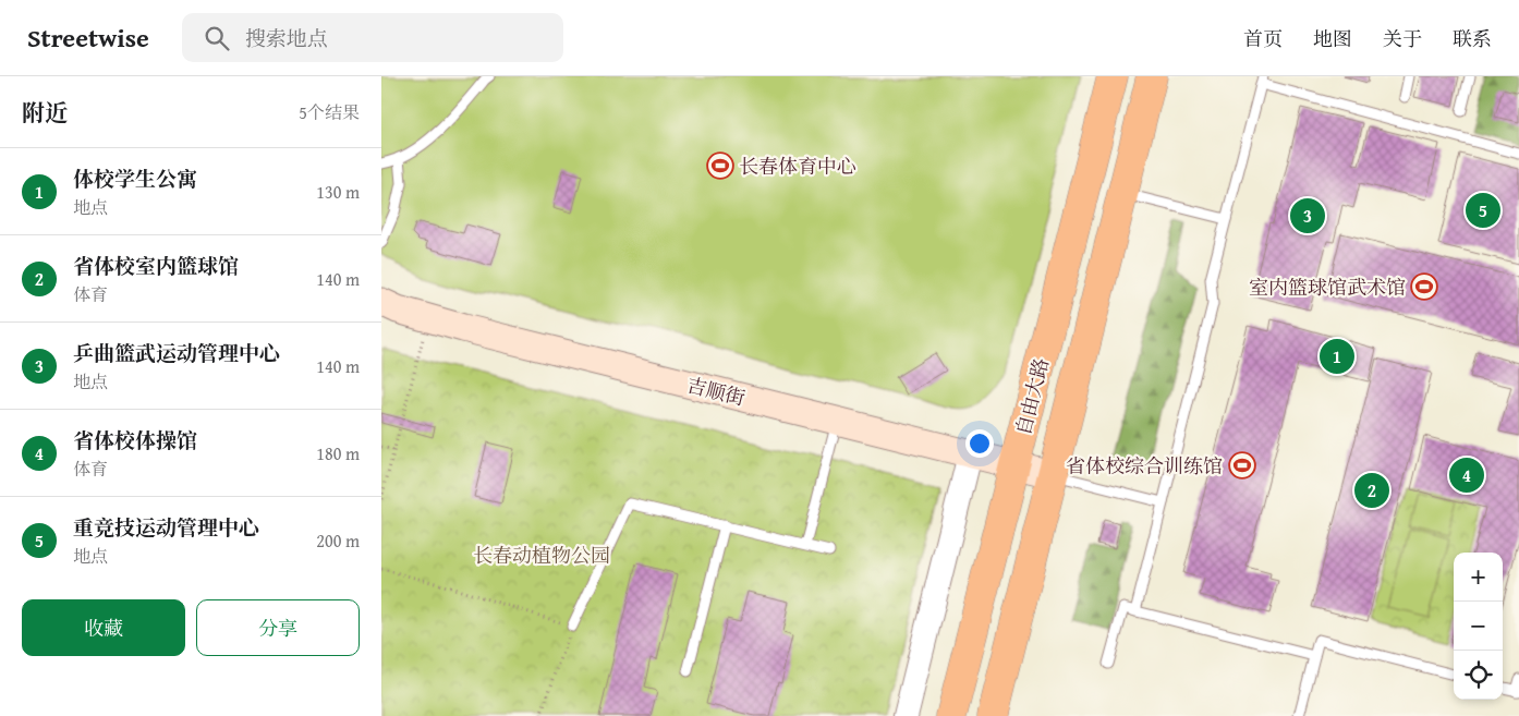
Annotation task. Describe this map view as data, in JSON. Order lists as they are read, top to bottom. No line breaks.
{"streets":{"main road":["吉顺街","自由大路"]},"crossings":[["吉顺街","自由大路"]],"parks":["长春动植物公园"],"places":{"sports":["长春体育中心","室内篮球馆武术馆","省体校综合训练馆"]},"page":{"header":"Streetwise","search":"搜索地点","nav":["首页","地图","关于","联系"],"heading":["附近","5个结果"],"list":[{"mark":"1","name":"体校学生公寓","note":"地点","value":"130 m"},{"mark":"2","name":"省体校室内篮球馆","note":"体育","value":"140 m"},{"mark":"3","name":"乒曲篮武运动管理中心","note":"地点","value":"140 m"},{"mark":"4","name":"省体校体操馆","note":"体育","value":"180 m"},{"mark":"5","name":"重竞技运动管理中心","note":"地点","value":"200 m"}],"pins":["5","3","1","4","2"],"map_buttons":["+","−"],"buttons":["收藏","分享"]}}
